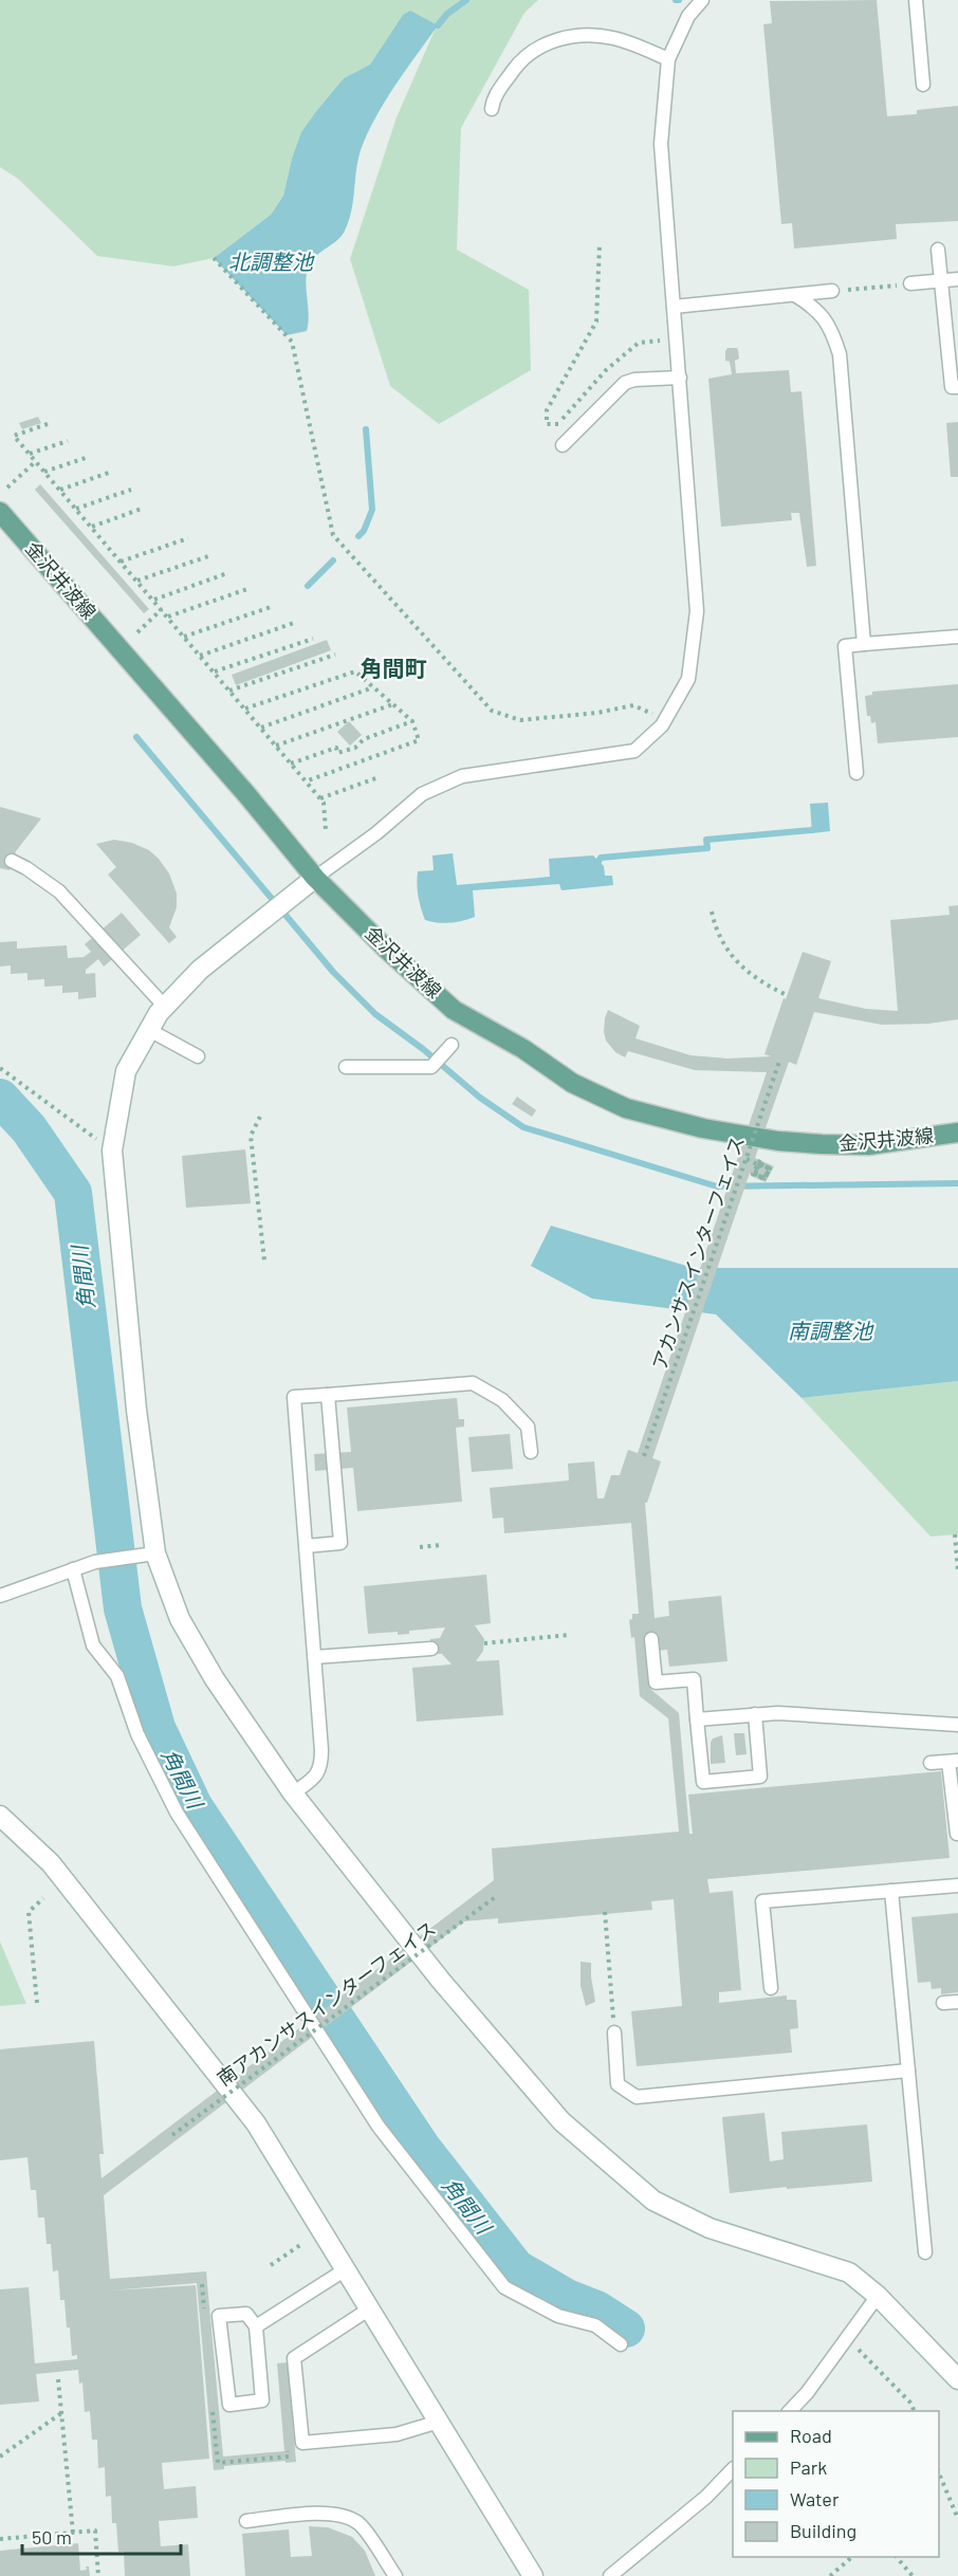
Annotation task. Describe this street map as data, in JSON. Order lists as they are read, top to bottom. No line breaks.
{"streets":{"main road":["金沢井波線"],"path":["アカンサスインターフェイス","南アカンサスインターフェイス"]},"districts":["角間町"],"water":["北調整池","角間川","南調整池"],"legend":["Road","Park","Water","Building"],"scale_bar":"50 m"}
